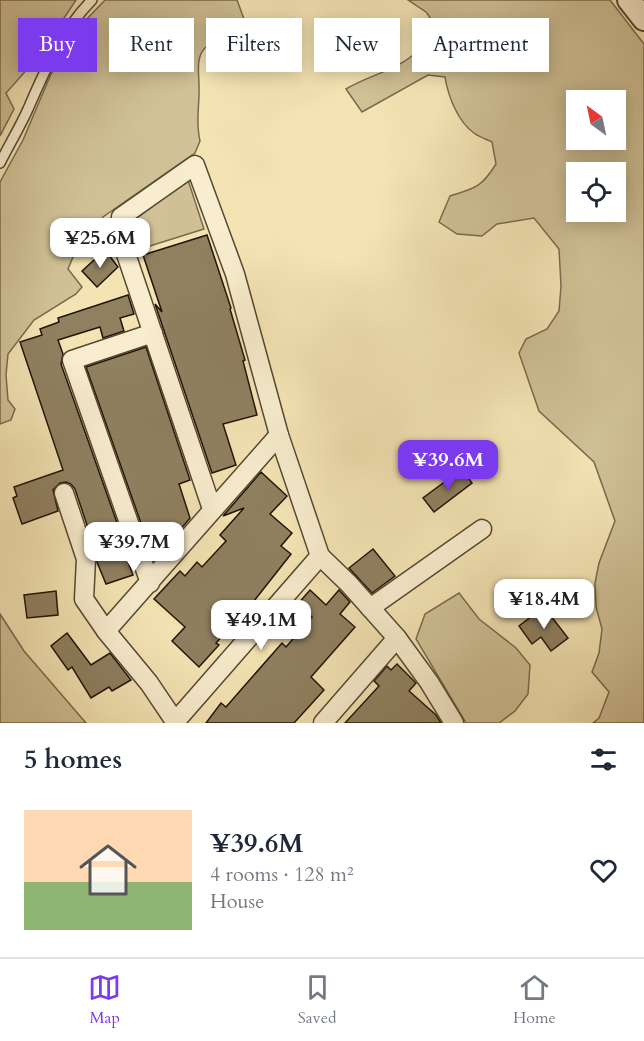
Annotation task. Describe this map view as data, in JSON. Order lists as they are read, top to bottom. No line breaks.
{"north":"top left","page":{"chip":["Buy","Rent","Filters","New","Apartment"],"price":["¥25.6M","¥39.6M","¥39.7M","¥18.4M","¥49.1M"],"heading":"5 homes","list":[{"name":"¥39.6M","note":"4 rooms · 128 m² · House"}],"tabs":["Map","Saved","Home"]}}
